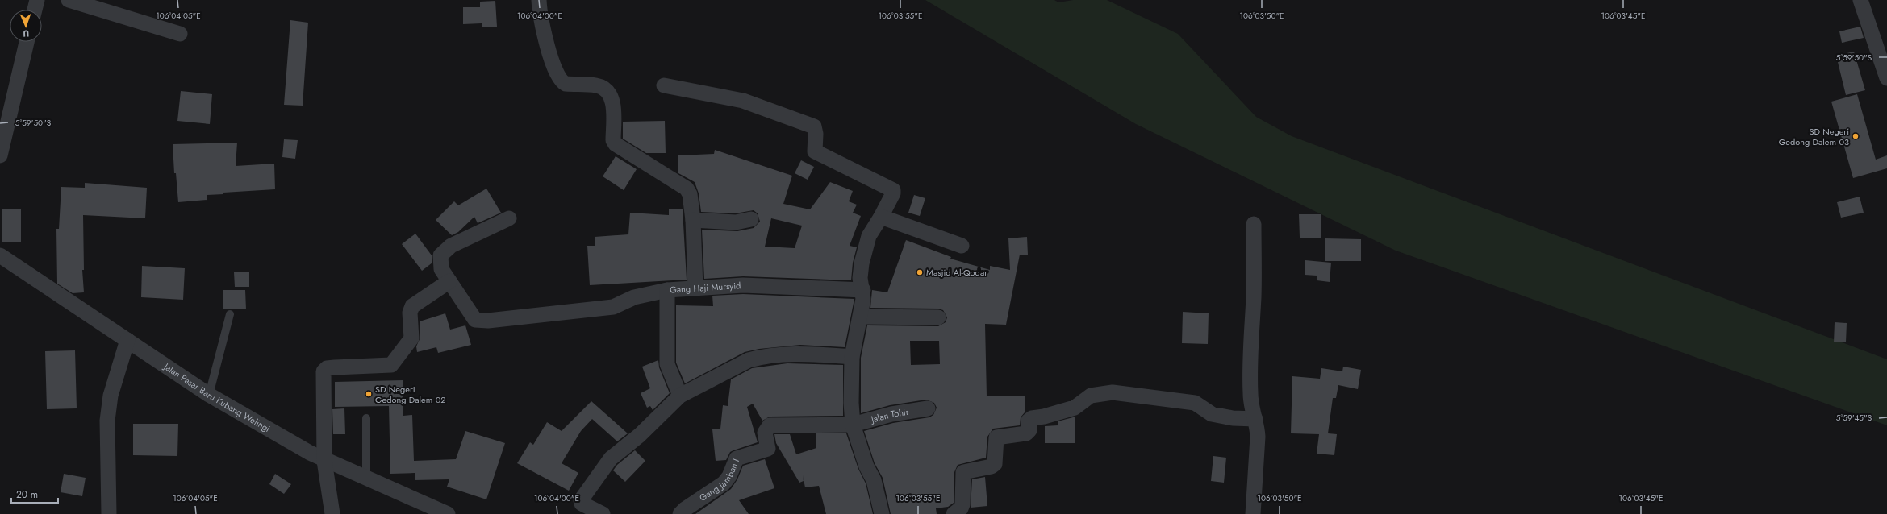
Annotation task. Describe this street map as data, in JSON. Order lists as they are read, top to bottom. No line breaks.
{"streets":{"street":["Gang Haji Mursyid","Jalan Pasar Baru Kubang Welingi","Jalan Tohir","Gang Jamban I"]},"crossings":[["Jalan Tohir","Gang Jamban I"]],"places":["SD Negeri Gedong Dalem 03","Masjid Al-Qodar","SD Negeri Gedong Dalem 02"],"scale_bar":"20 m","north":"bottom","coordinates":["106°04'05\"E","106°04'00\"E","106°03'55\"E","106°03'50\"E","106°03'45\"E","5°59'50\"S","5°59'45\"S"]}
